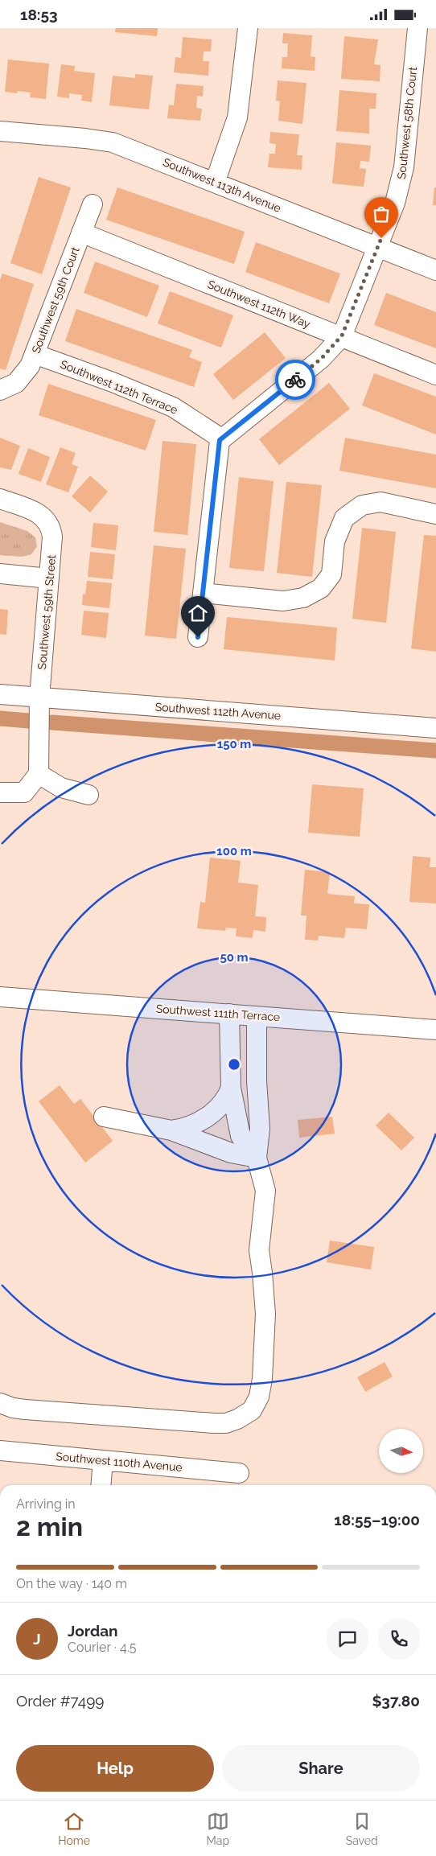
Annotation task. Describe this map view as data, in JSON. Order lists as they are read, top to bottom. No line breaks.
{"streets":{"street":["Southwest 58th Court","Southwest 113th Avenue","Southwest 59th Court","Southwest 112th Way","Southwest 112th Terrace","Southwest 59th Street","Southwest 112th Avenue","Southwest 111th Terrace","Southwest 110th Avenue"]},"crossings":[["Southwest 58th Court","Southwest 113th Avenue"],["Southwest 58th Court","Southwest 112th Way"],["Southwest 58th Court","Southwest 112th Terrace"],["Southwest 59th Court","Southwest 112th Way"],["Southwest 59th Court","Southwest 112th Terrace"],["Southwest 59th Street","Southwest 112th Avenue"]],"north":"right","page":{"status":"18:53","heading":["2 min","Arriving in","18:55–19:00"],"panel":["Jordan","Courier · 4.5","Order #7499","$37.80"],"bar":"On the way · 140 m","round":"J","buttons":["Help","Share"],"tabs":["Home","Map","Saved"]},"rings":["150 m","100 m","50 m"]}
